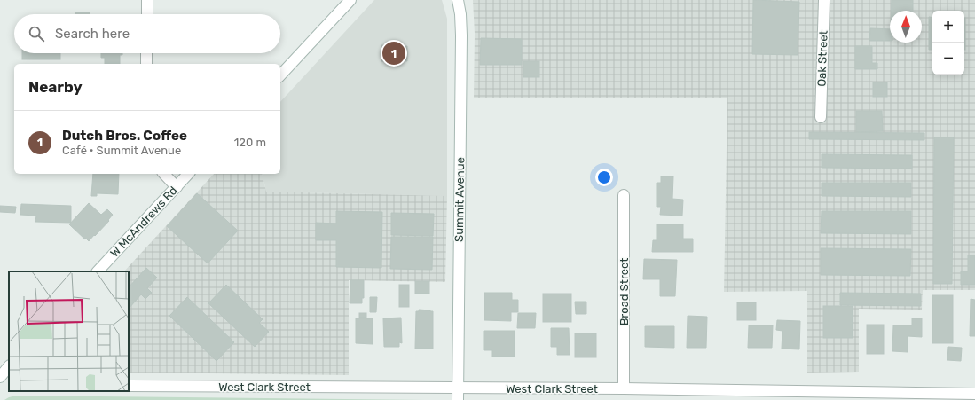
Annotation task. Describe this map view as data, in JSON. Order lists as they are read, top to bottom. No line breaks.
{"streets":{"street":["Oak Street","Summit Avenue","W McAndrews Rd","Broad Street","West Clark Street"]},"crossings":[["Summit Avenue","West Clark Street"],["Broad Street","West Clark Street"]],"north":"top","page":{"map_buttons":["+","−"],"search":"Search here","pins":"1","heading":"Nearby","list":[{"mark":"1","name":"Dutch Bros. Coffee","note":"Café · Summit Avenue","value":"120 m"}]}}
